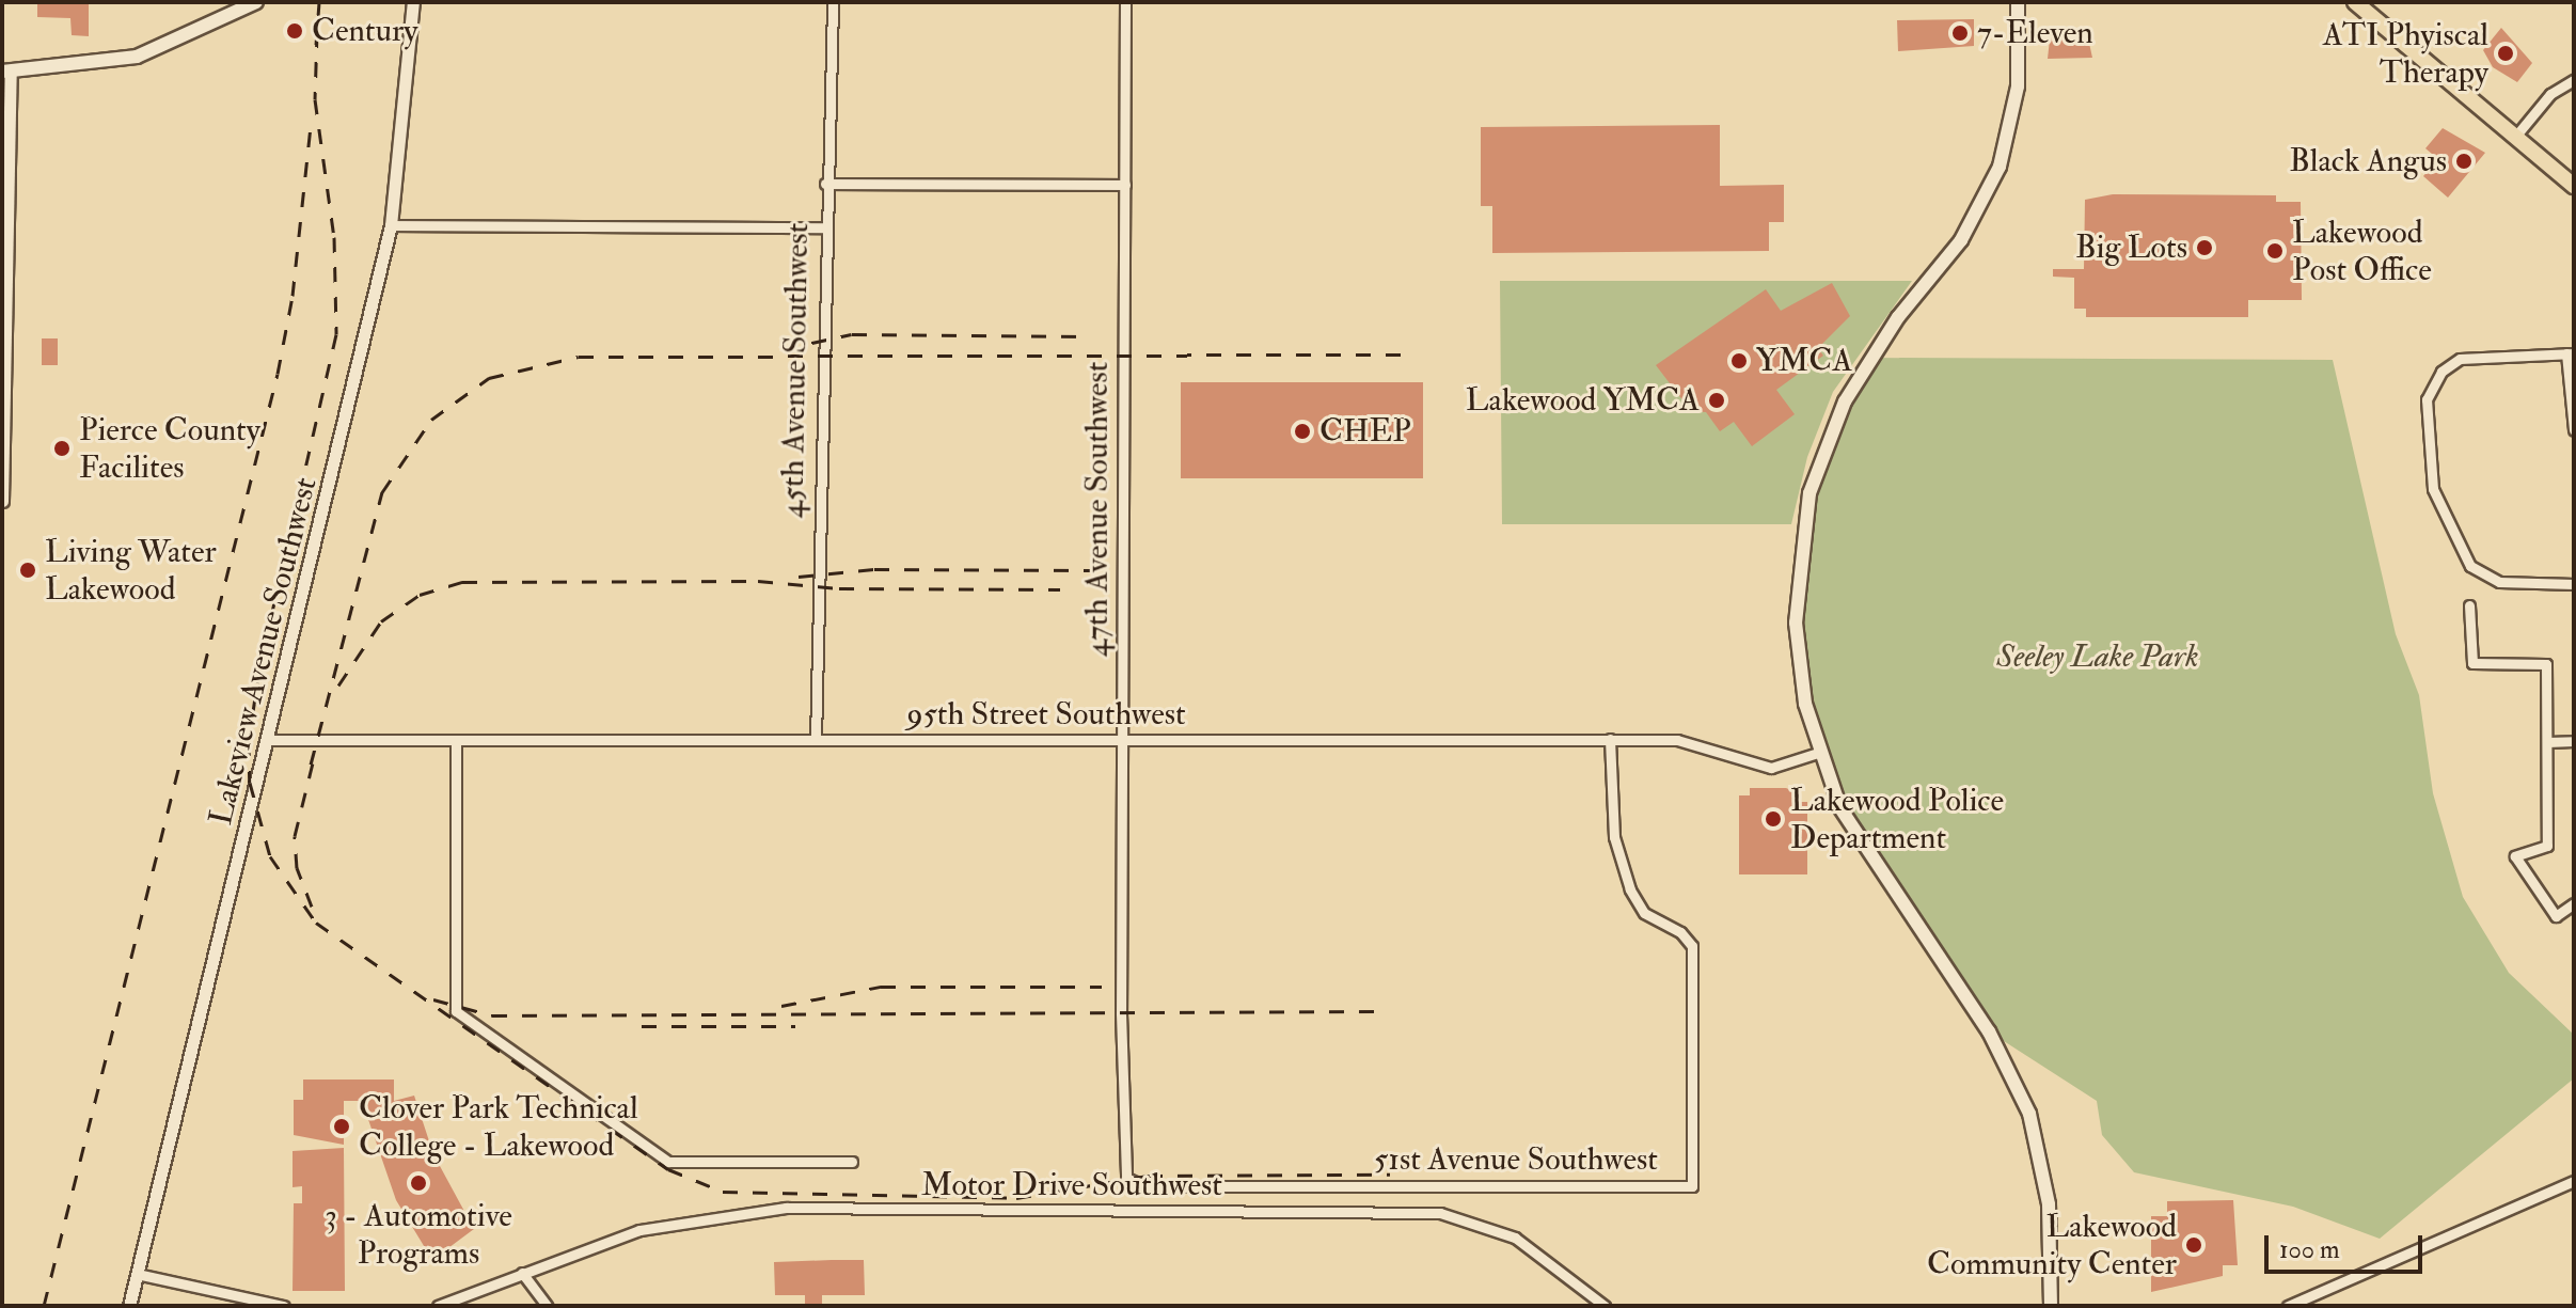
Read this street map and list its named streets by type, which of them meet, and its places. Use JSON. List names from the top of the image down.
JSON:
{
  "streets": {
    "street": [
      "45th Avenue Southwest",
      "47th Avenue Southwest",
      "Lakeview Avenue Southwest",
      "95th Street Southwest",
      "51st Avenue Southwest",
      "Motor Drive Southwest"
    ]
  },
  "crossings": [
    ["45th Avenue Southwest", "95th Street Southwest"],
    ["47th Avenue Southwest", "95th Street Southwest"],
    ["47th Avenue Southwest", "51st Avenue Southwest"],
    ["Lakeview Avenue Southwest", "95th Street Southwest"],
    ["95th Street Southwest", "51st Avenue Southwest"]
  ],
  "parks": ["Seeley Lake Park"],
  "places": [
    "Century",
    "7-Eleven",
    "ATI Phyiscal Therapy",
    "Black Angus",
    "Big Lots",
    "Lakewood Post Office",
    "YMCA",
    "Lakewood YMCA",
    "CHEP",
    "Pierce County Facilites",
    "Living Water Lakewood",
    "Lakewood Police Department",
    "Clover Park Technical College - Lakewood",
    "3 - Automotive Programs",
    "Lakewood Community Center"
  ],
  "scale_bar": "100 m"
}
